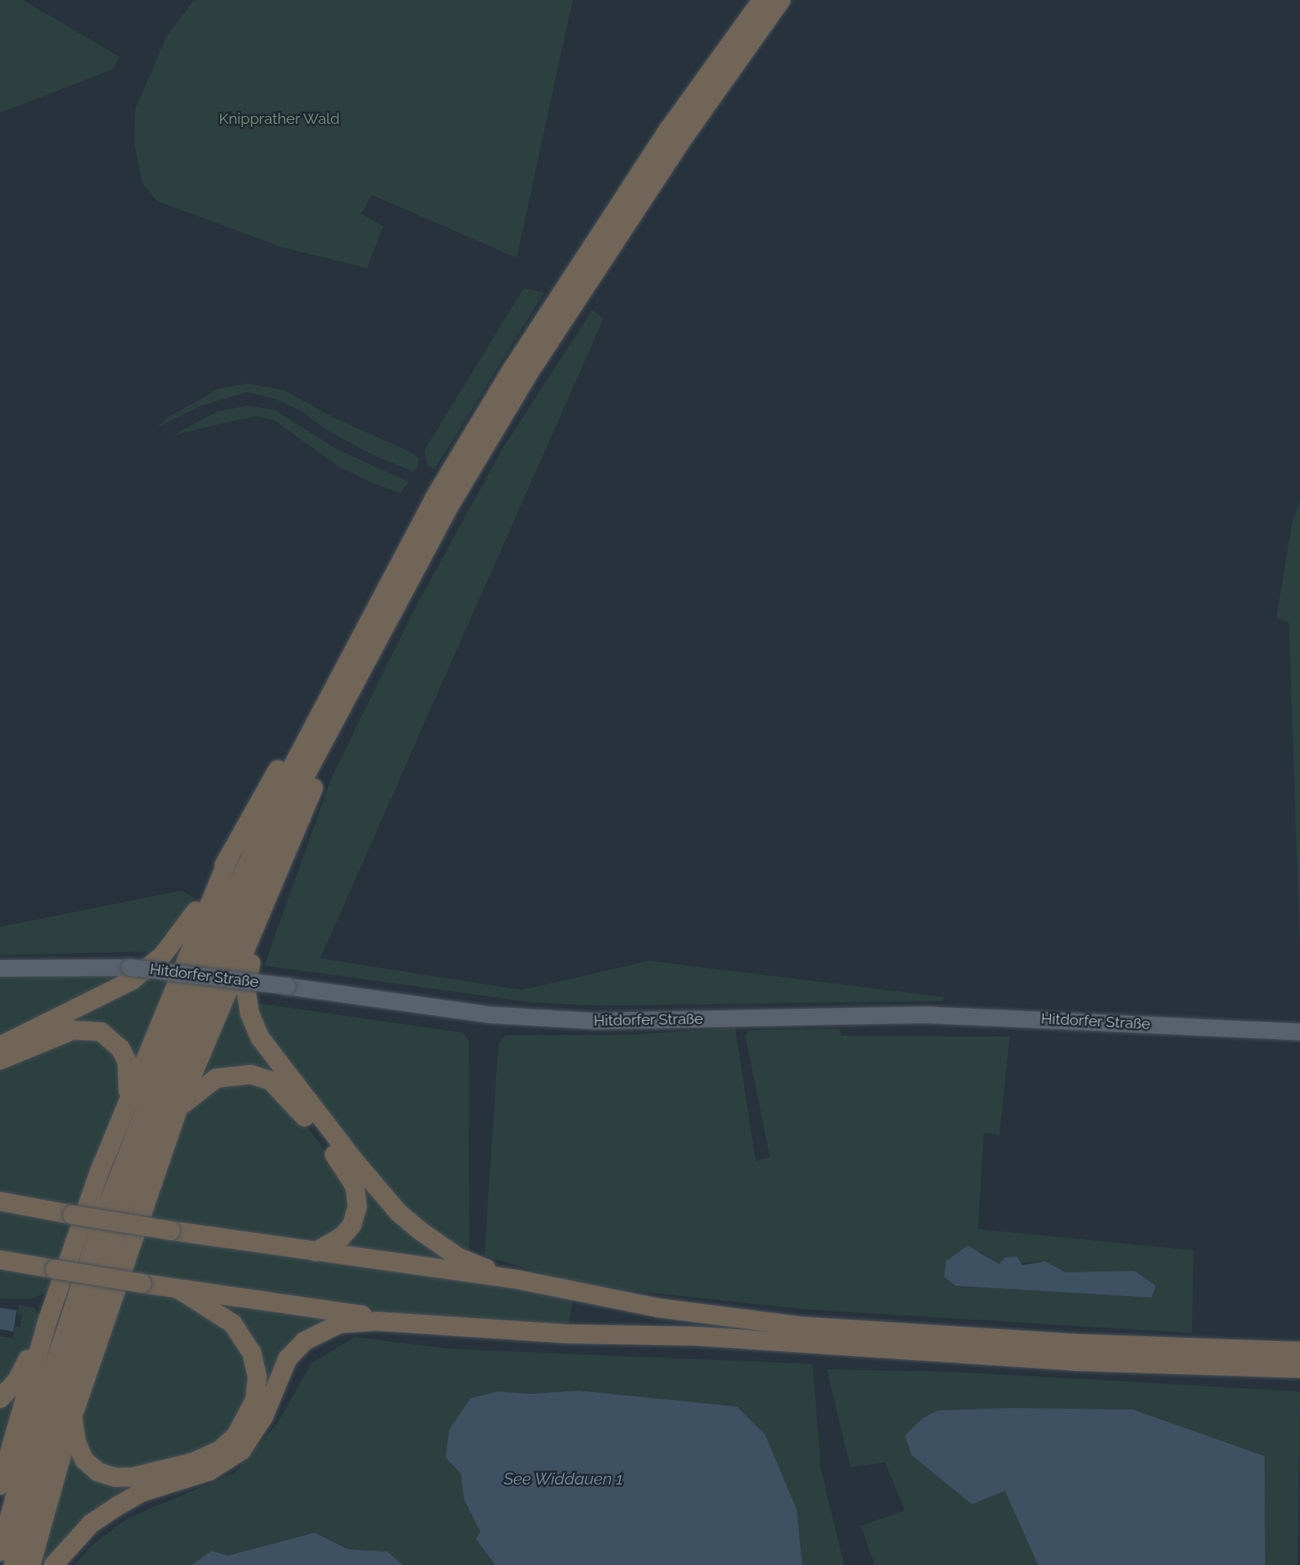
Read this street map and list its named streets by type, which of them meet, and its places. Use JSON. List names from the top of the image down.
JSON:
{
  "streets": {
    "main road": ["Hitdorfer Straße"]
  },
  "water": ["See Widdauen 1"],
  "parks": ["Knipprather Wald"]
}
